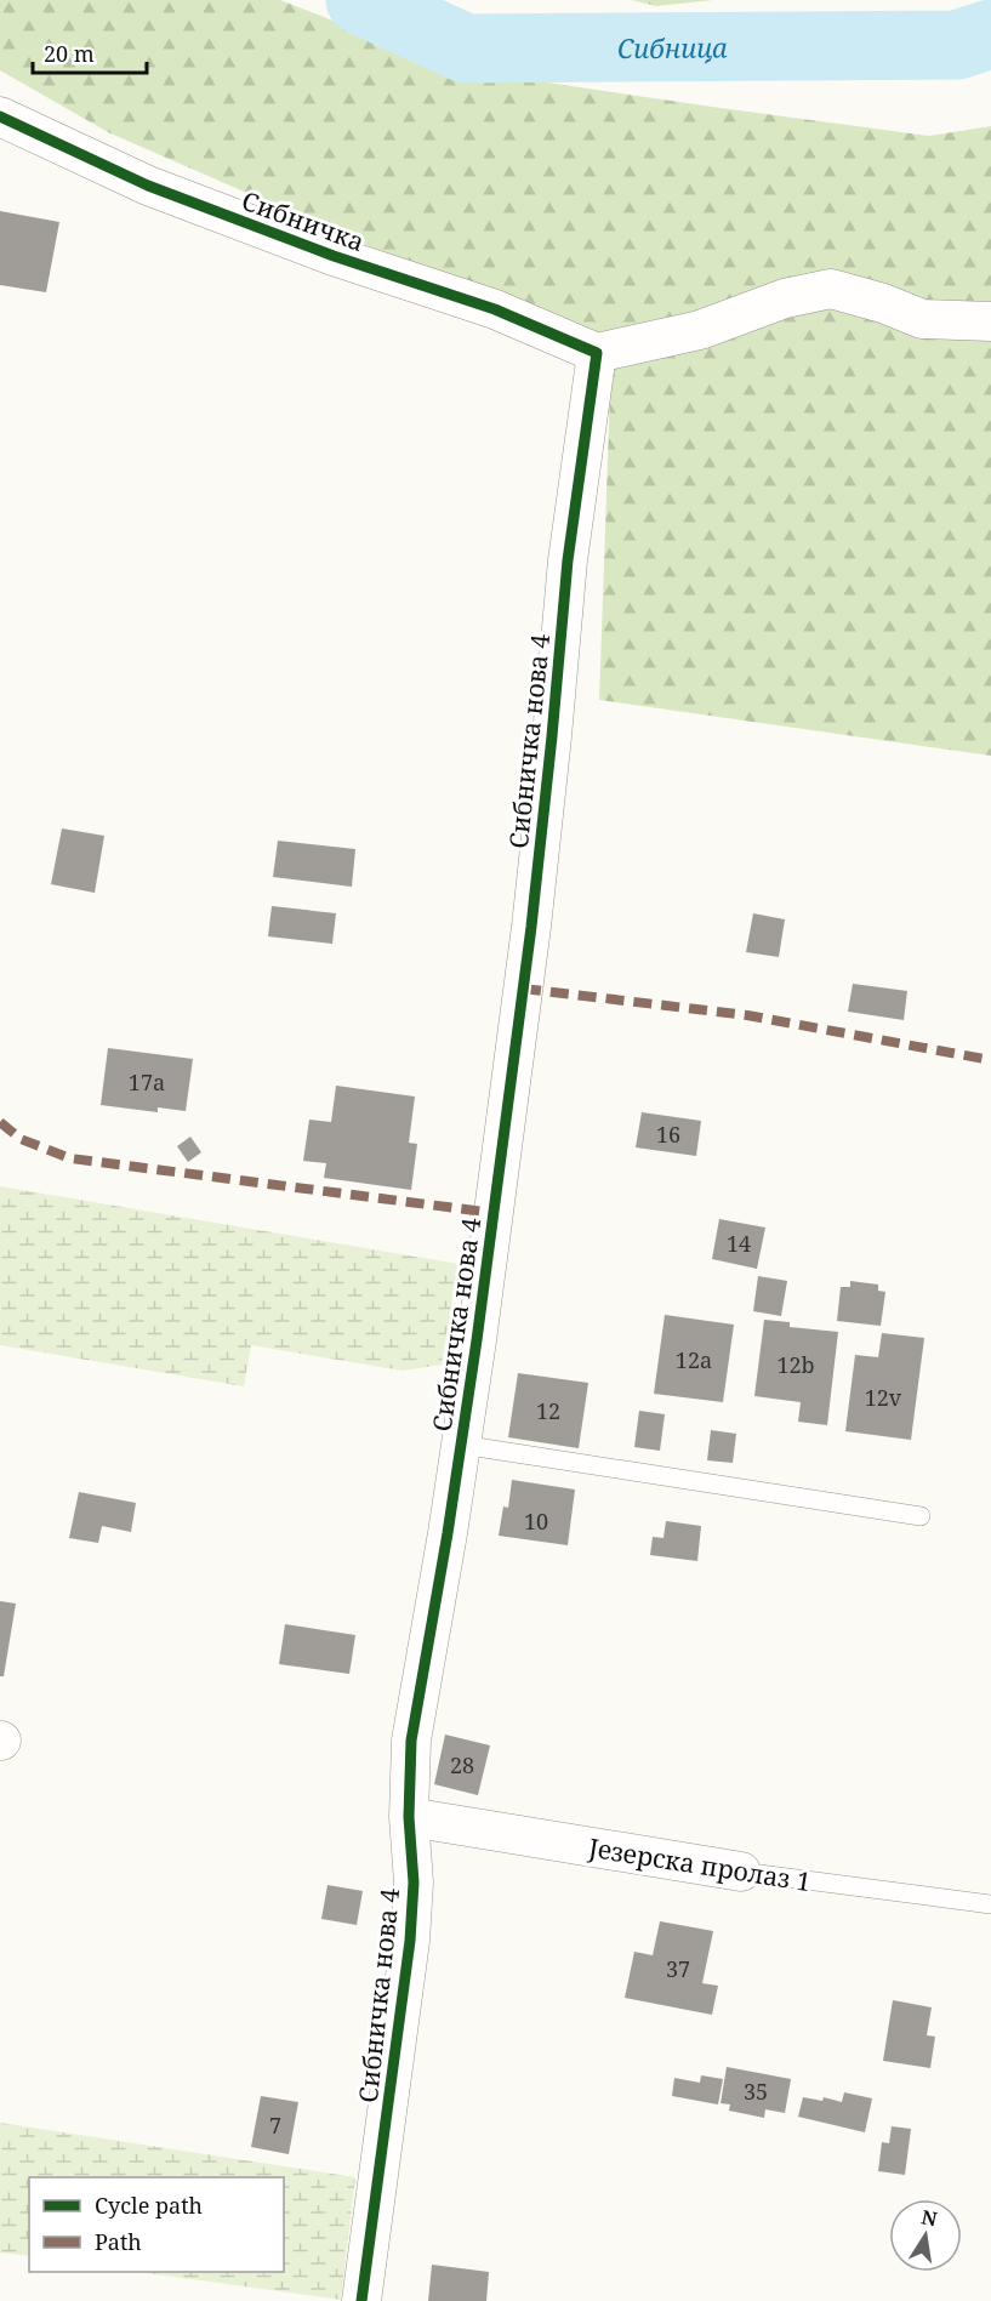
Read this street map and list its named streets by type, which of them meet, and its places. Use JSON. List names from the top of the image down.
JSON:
{
  "streets": {
    "street": ["Сибничка", "Сибничка нова 4", "Језерска пролаз 1"]
  },
  "crossings": [
    ["Сибничка", "Сибничка нова 4"],
    ["Сибничка нова 4", "Језерска пролаз 1"]
  ],
  "water": ["Сибница"],
  "house_numbers": [
    "17a",
    "16",
    "14",
    "12a",
    "12b",
    "12v",
    "12",
    "10",
    "28",
    "37",
    "35",
    "7"
  ],
  "legend": ["Cycle path", "Path"],
  "scale_bar": "20 m",
  "north": "top"
}
